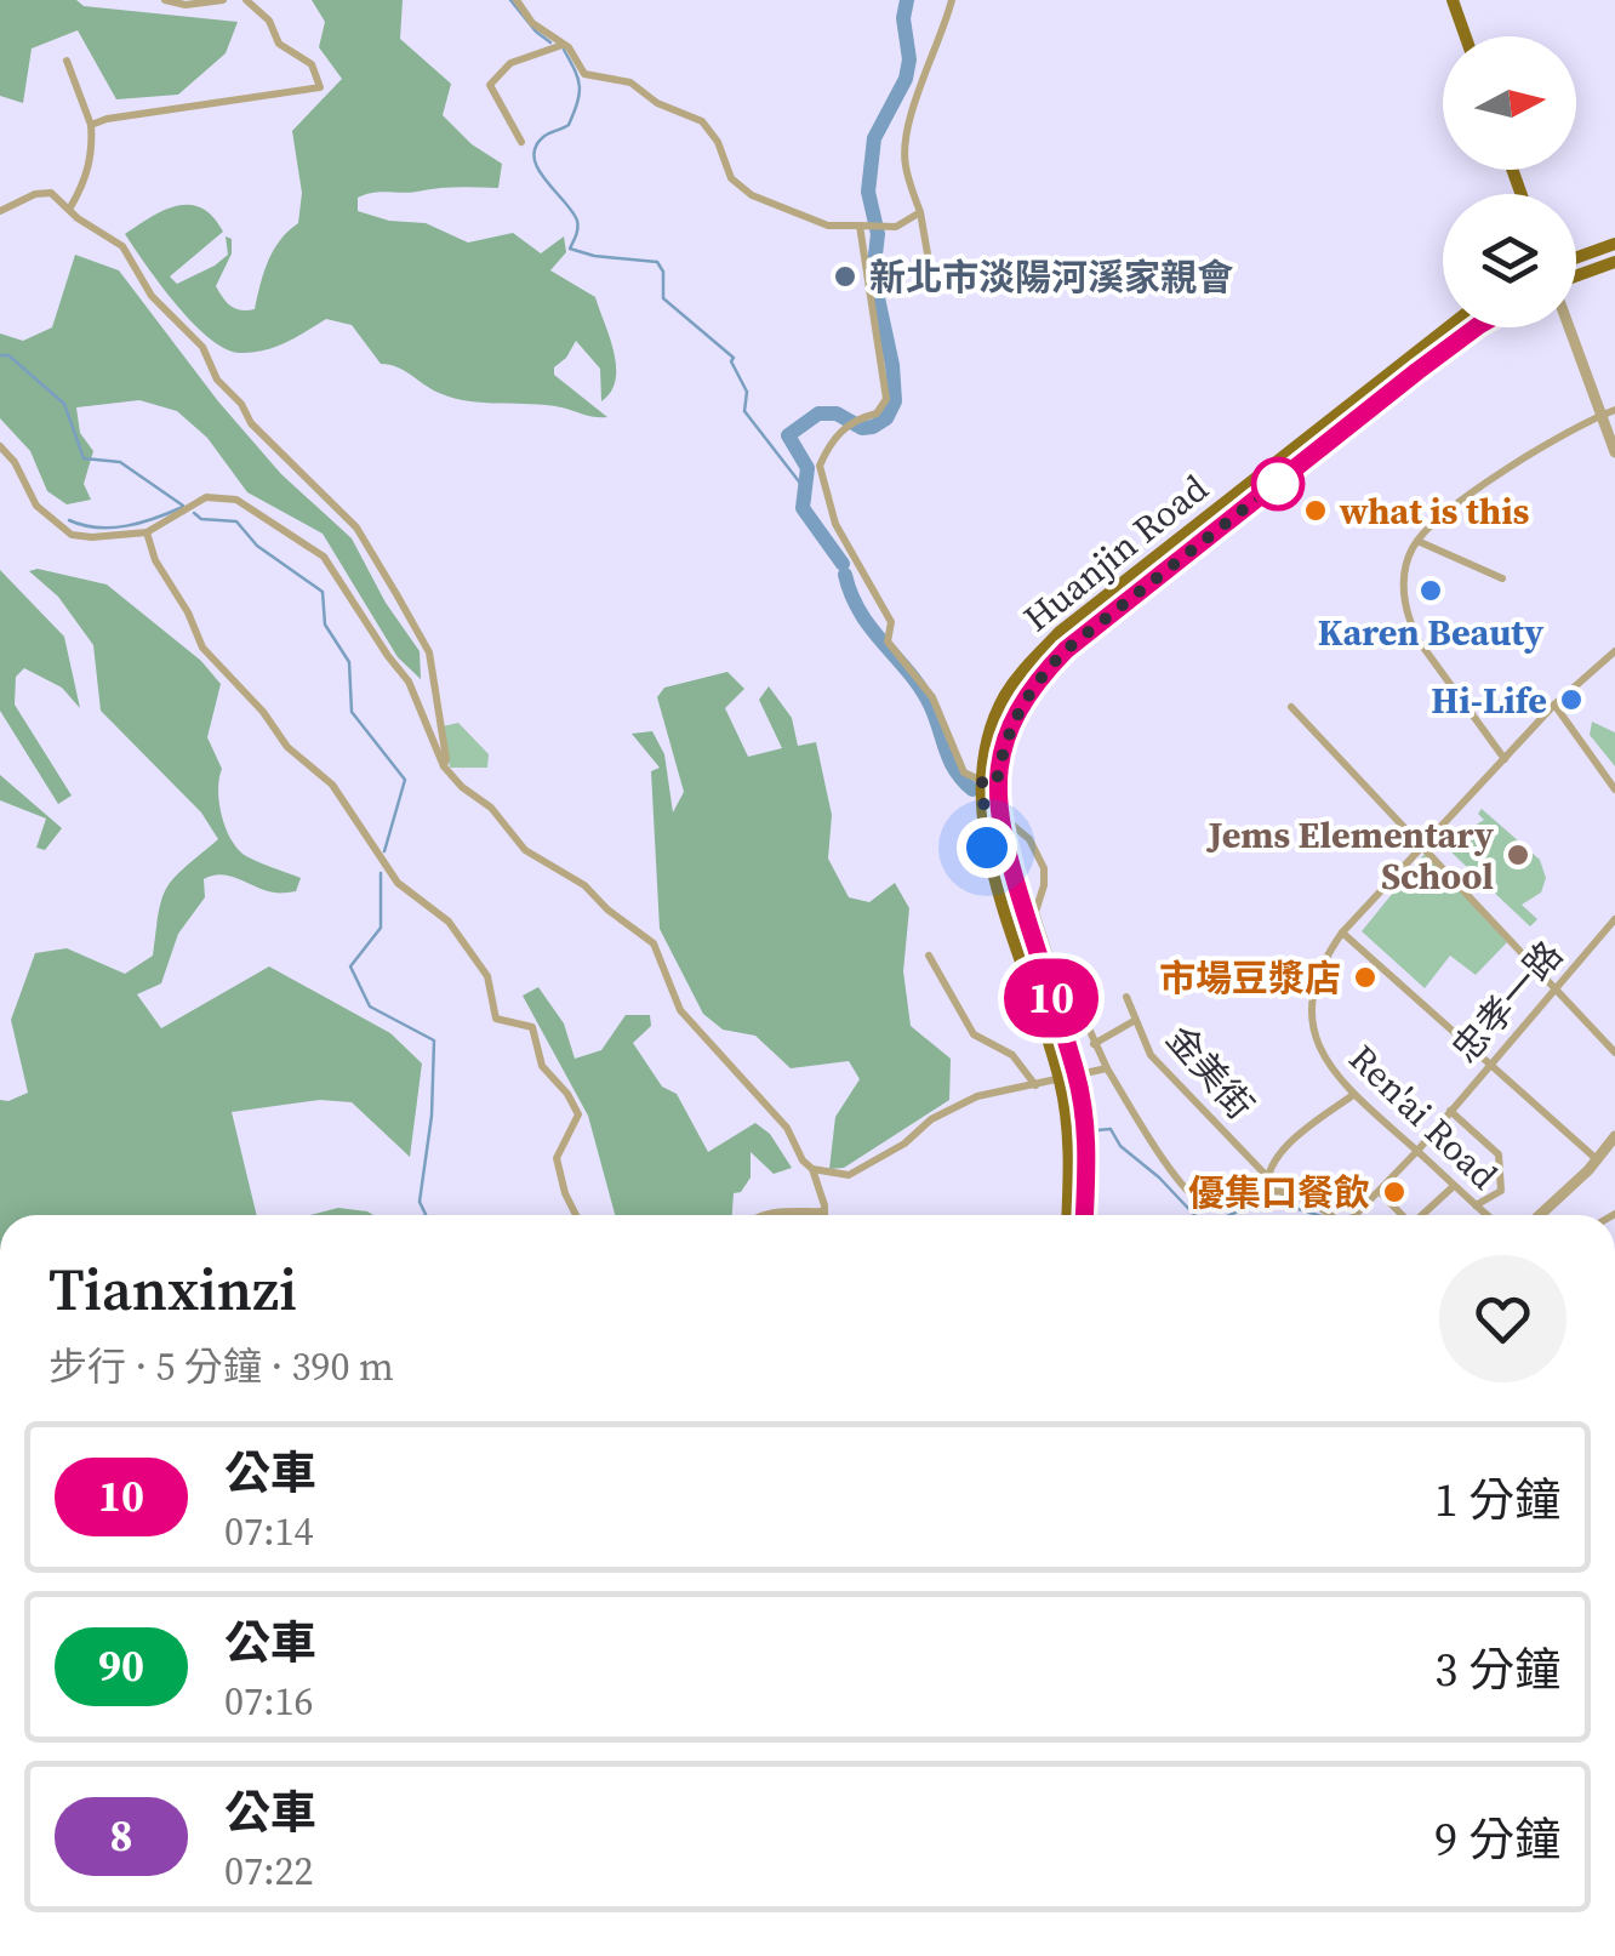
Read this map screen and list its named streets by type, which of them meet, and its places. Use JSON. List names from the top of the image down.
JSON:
{
  "streets": {
    "main road": ["Huanjin Road"],
    "street": ["忠孝一路", "金美街", "Ren'ai Road"]
  },
  "crossings": [
    ["忠孝一路", "Ren'ai Road"]
  ],
  "places": [
    "新北市淡陽河溪家親會",
    "what is this",
    "Karen Beauty",
    "Hi-Life",
    "Jems Elementary School",
    "市場豆漿店",
    "優集口餐飲"
  ],
  "lines": ["bus line 10"],
  "north": "right",
  "page": {
    "on_map": "10",
    "heading": ["Tianxinzi", "步行 · 5 分鐘 · 390 m"],
    "list": [
      {
        "mark": "10",
        "name": "公車",
        "note": "07:14",
        "value": "1 分鐘"
      },
      {
        "mark": "90",
        "name": "公車",
        "note": "07:16",
        "value": "3 分鐘"
      },
      {
        "mark": "8",
        "name": "公車",
        "note": "07:22",
        "value": "9 分鐘"
      }
    ]
  }
}
